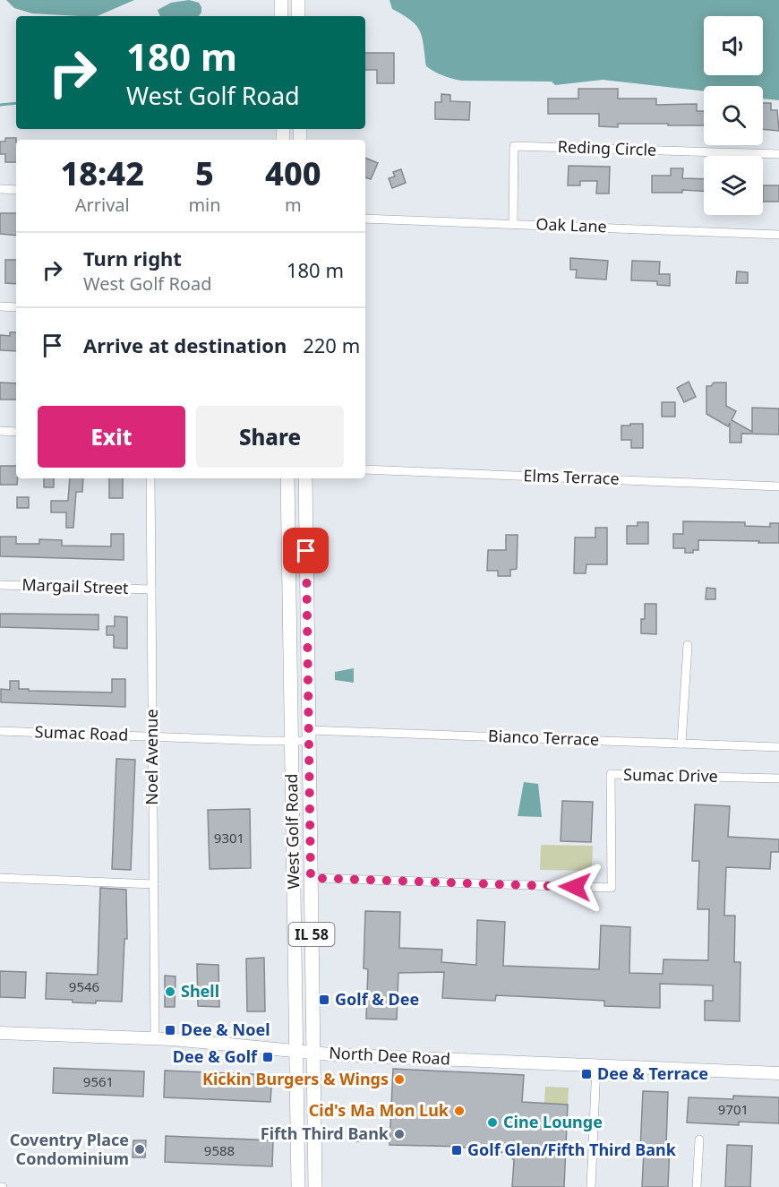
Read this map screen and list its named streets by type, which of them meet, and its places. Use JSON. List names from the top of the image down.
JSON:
{
  "streets": {
    "main road": ["West Golf Road", "IL 58"],
    "street": [
      "Reding Circle",
      "Oak Lane",
      "Elms Terrace",
      "Margail Street",
      "Sumac Road",
      "Bianco Terrace",
      "Noel Avenue",
      "Sumac Drive",
      "North Dee Road"
    ]
  },
  "crossings": [
    ["Reding Circle", "Oak Lane"],
    ["Margail Street", "Noel Avenue"],
    ["Sumac Road", "Bianco Terrace"],
    ["Sumac Road", "Noel Avenue"],
    ["Sumac Road", "West Golf Road"],
    ["Bianco Terrace", "West Golf Road"],
    ["Noel Avenue", "North Dee Road"],
    ["Sumac Drive", "West Golf Road"],
    ["West Golf Road", "North Dee Road"]
  ],
  "places": {
    "other": [
      "Shell",
      "Kickin Burgers & Wings",
      "Cid's Ma Mon Luk",
      "Cine Lounge",
      "Fifth Third Bank",
      "Coventry Place Condominium"
    ],
    "transit": [
      "Golf & Dee",
      "Dee & Noel",
      "Dee & Golf",
      "Dee & Terrace",
      "Golf Glen/Fifth Third Bank"
    ]
  },
  "house_numbers": [
    "9301",
    "9546",
    "9561",
    "9701",
    "9588"
  ],
  "page": {
    "turn": ["180 m", "West Golf Road"],
    "eta": [
      "18:42",
      "Arrival",
      "5",
      "min",
      "400",
      "m"
    ],
    "list": [
      {
        "name": "Turn right",
        "note": "West Golf Road",
        "value": "180 m"
      },
      {
        "name": "Arrive at destination",
        "value": "220 m"
      }
    ],
    "buttons": ["Exit", "Share"]
  }
}
